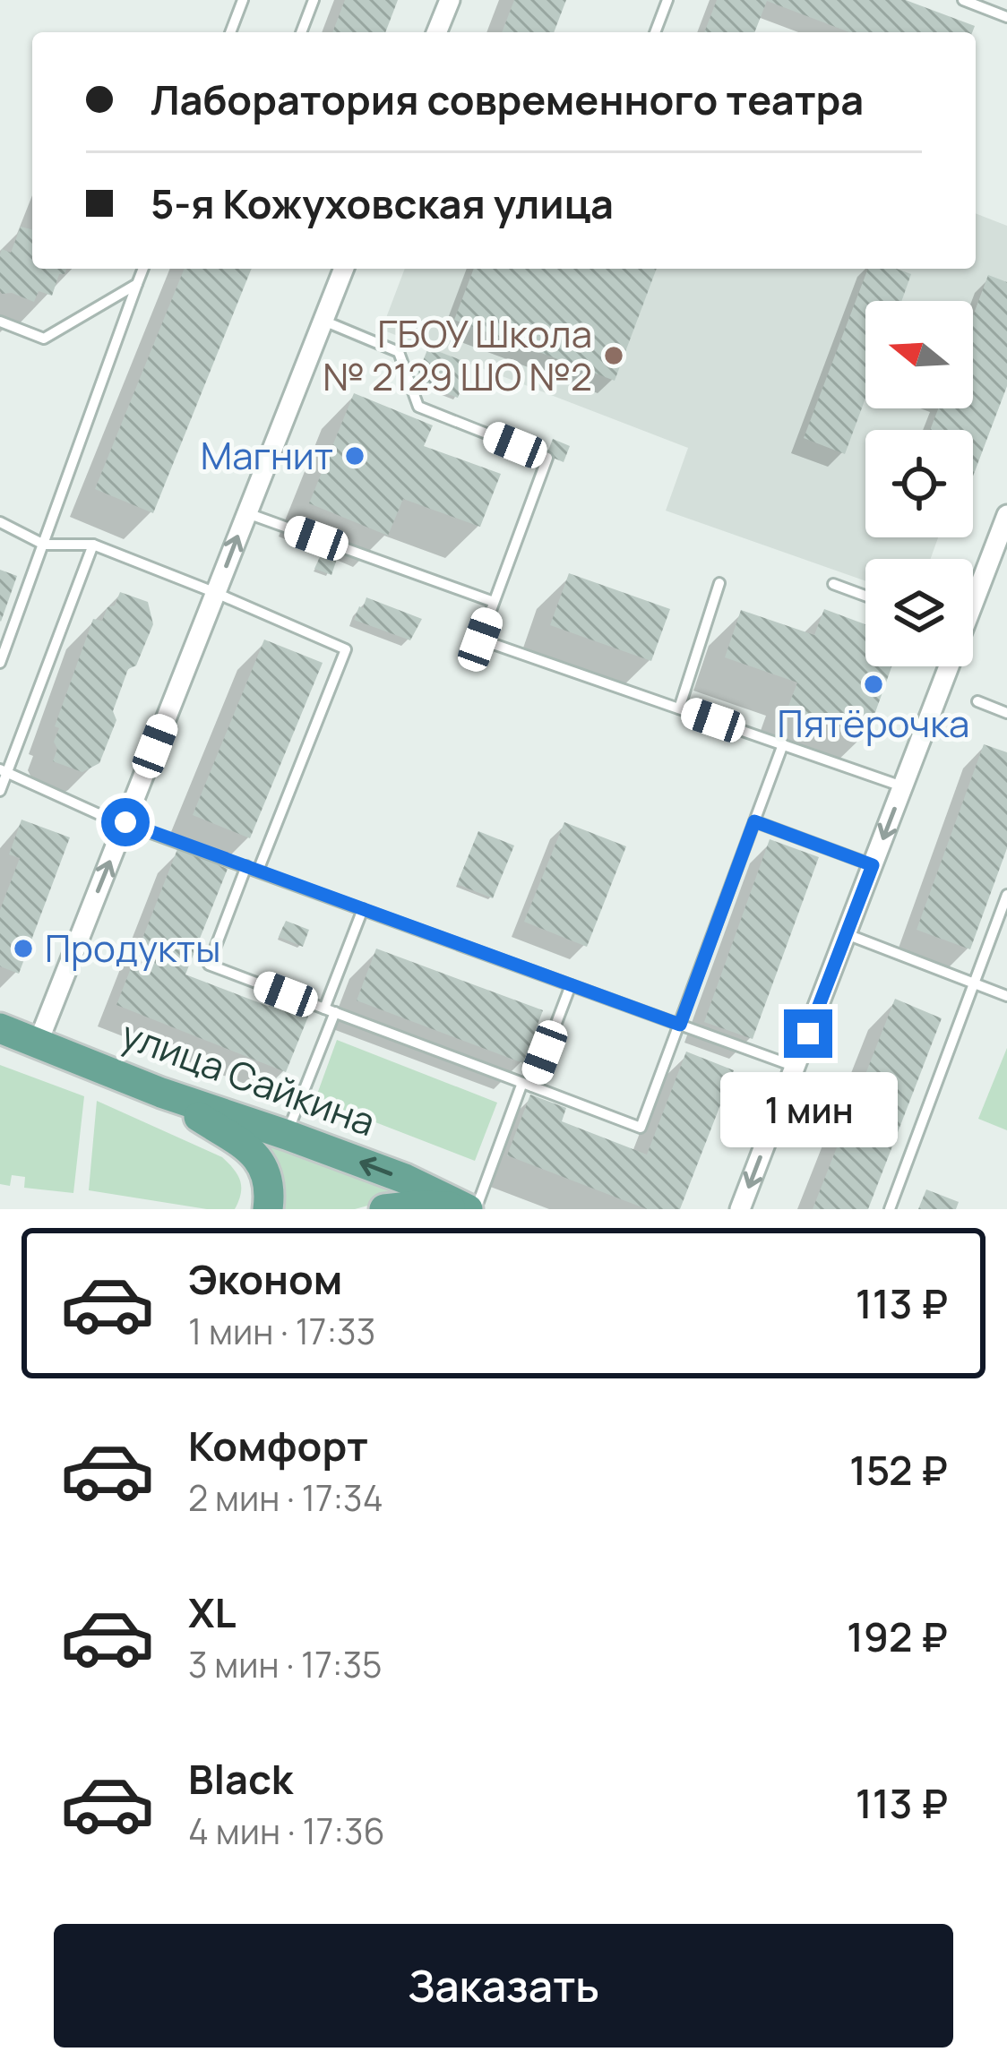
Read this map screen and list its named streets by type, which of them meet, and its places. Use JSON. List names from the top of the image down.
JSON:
{
  "streets": {
    "main road": ["улица Сайкина"]
  },
  "places": [
    "ГБОУ Школа № 2129 ШО №2",
    "Магнит",
    "Пятёрочка",
    "Продукты"
  ],
  "north": "left",
  "page": {
    "banner": ["Лаборатория современного театра", "5-я Кожуховская улица"],
    "bubble": "1 мин",
    "list": [
      {
        "name": "Эконом",
        "note": "1 мин · 17:33",
        "value": "113 ₽"
      },
      {
        "name": "Комфорт",
        "note": "2 мин · 17:34",
        "value": "152 ₽"
      },
      {
        "name": "XL",
        "note": "3 мин · 17:35",
        "value": "192 ₽"
      },
      {
        "name": "Black",
        "note": "4 мин · 17:36",
        "value": "113 ₽"
      }
    ],
    "buttons": "Заказать"
  }
}
